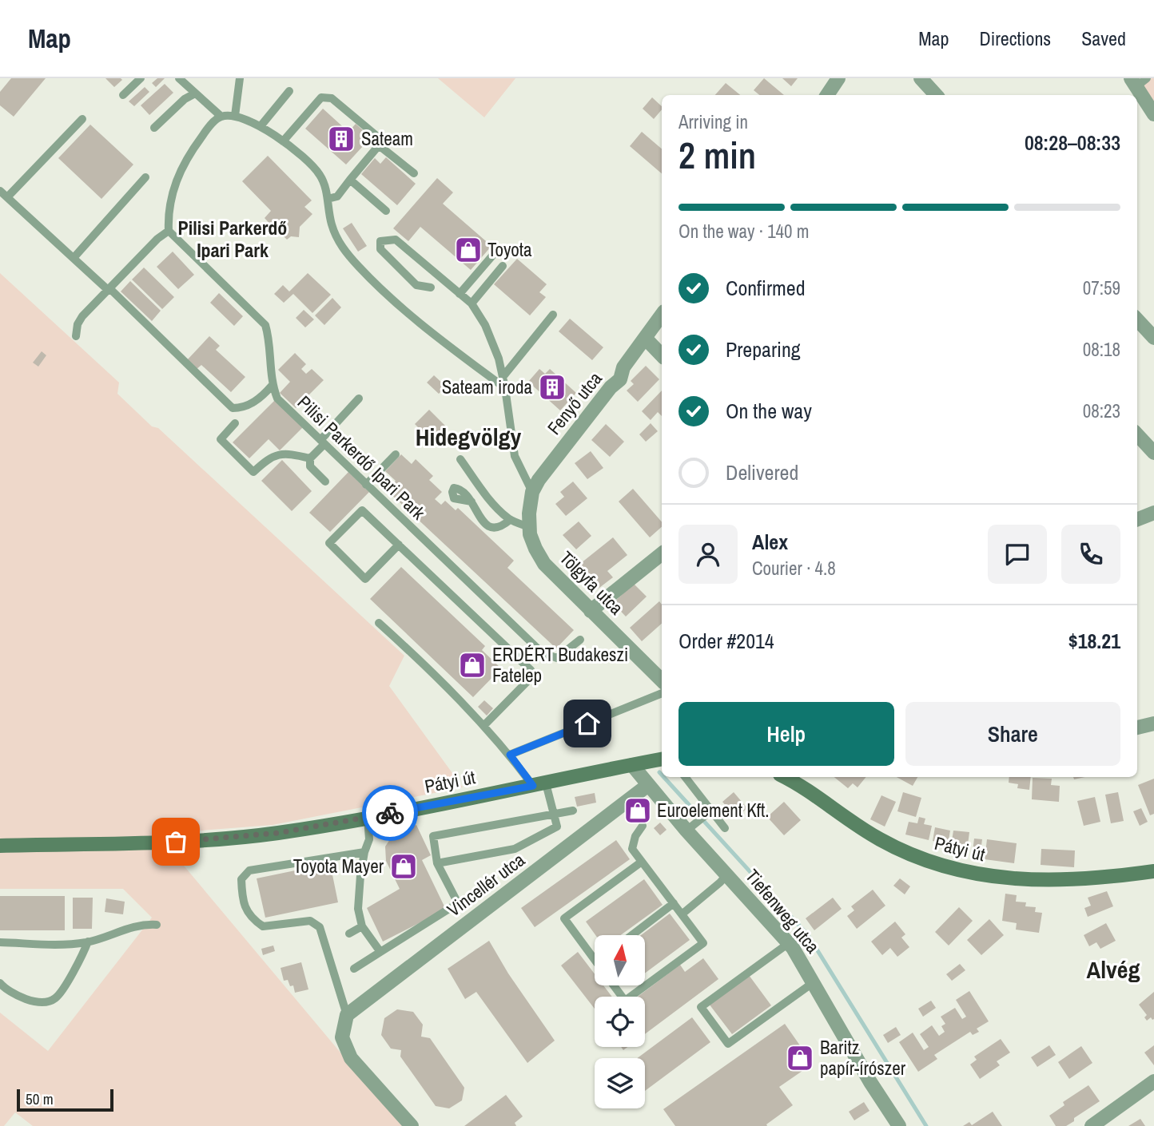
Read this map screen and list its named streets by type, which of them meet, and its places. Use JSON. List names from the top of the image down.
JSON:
{
  "streets": {
    "main road": ["Pátyi út"],
    "street": [
      "Fenyő utca",
      "Tölgyfa utca",
      "Vincellér utca",
      "Tiefenweg utca"
    ],
    "lane": ["Pilisi Parkerdő Ipari Park"]
  },
  "crossings": [
    ["Fenyő utca", "Tölgyfa utca"],
    ["Pátyi út", "Tiefenweg utca"],
    ["Vincellér utca", "Tiefenweg utca"]
  ],
  "districts": ["Pilisi Parkerdő Ipari Park", "Hidegvölgy", "Alvég"],
  "places": {
    "building": ["Sateam", "Sateam iroda"],
    "shop": [
      "Toyota",
      "ERDÉRT Budakeszi Fatelep",
      "Euroelement Kft.",
      "Toyota Mayer",
      "Baritz papír-írószer"
    ]
  },
  "scale_bar": "50 m",
  "north": "top",
  "page": {
    "header": "Map",
    "nav": ["Map", "Directions", "Saved"],
    "heading": ["2 min", "Arriving in", "08:28–08:33"],
    "panel": [
      "Alex",
      "Courier · 4.8",
      "Order #2014",
      "$18.21"
    ],
    "bar": "On the way · 140 m",
    "list": [
      ["Confirmed", "07:59"],
      ["Preparing", "08:18"],
      ["On the way", "08:23"],
      "Delivered"
    ],
    "buttons": ["Help", "Share"],
    "scale": "50 m"
  }
}
